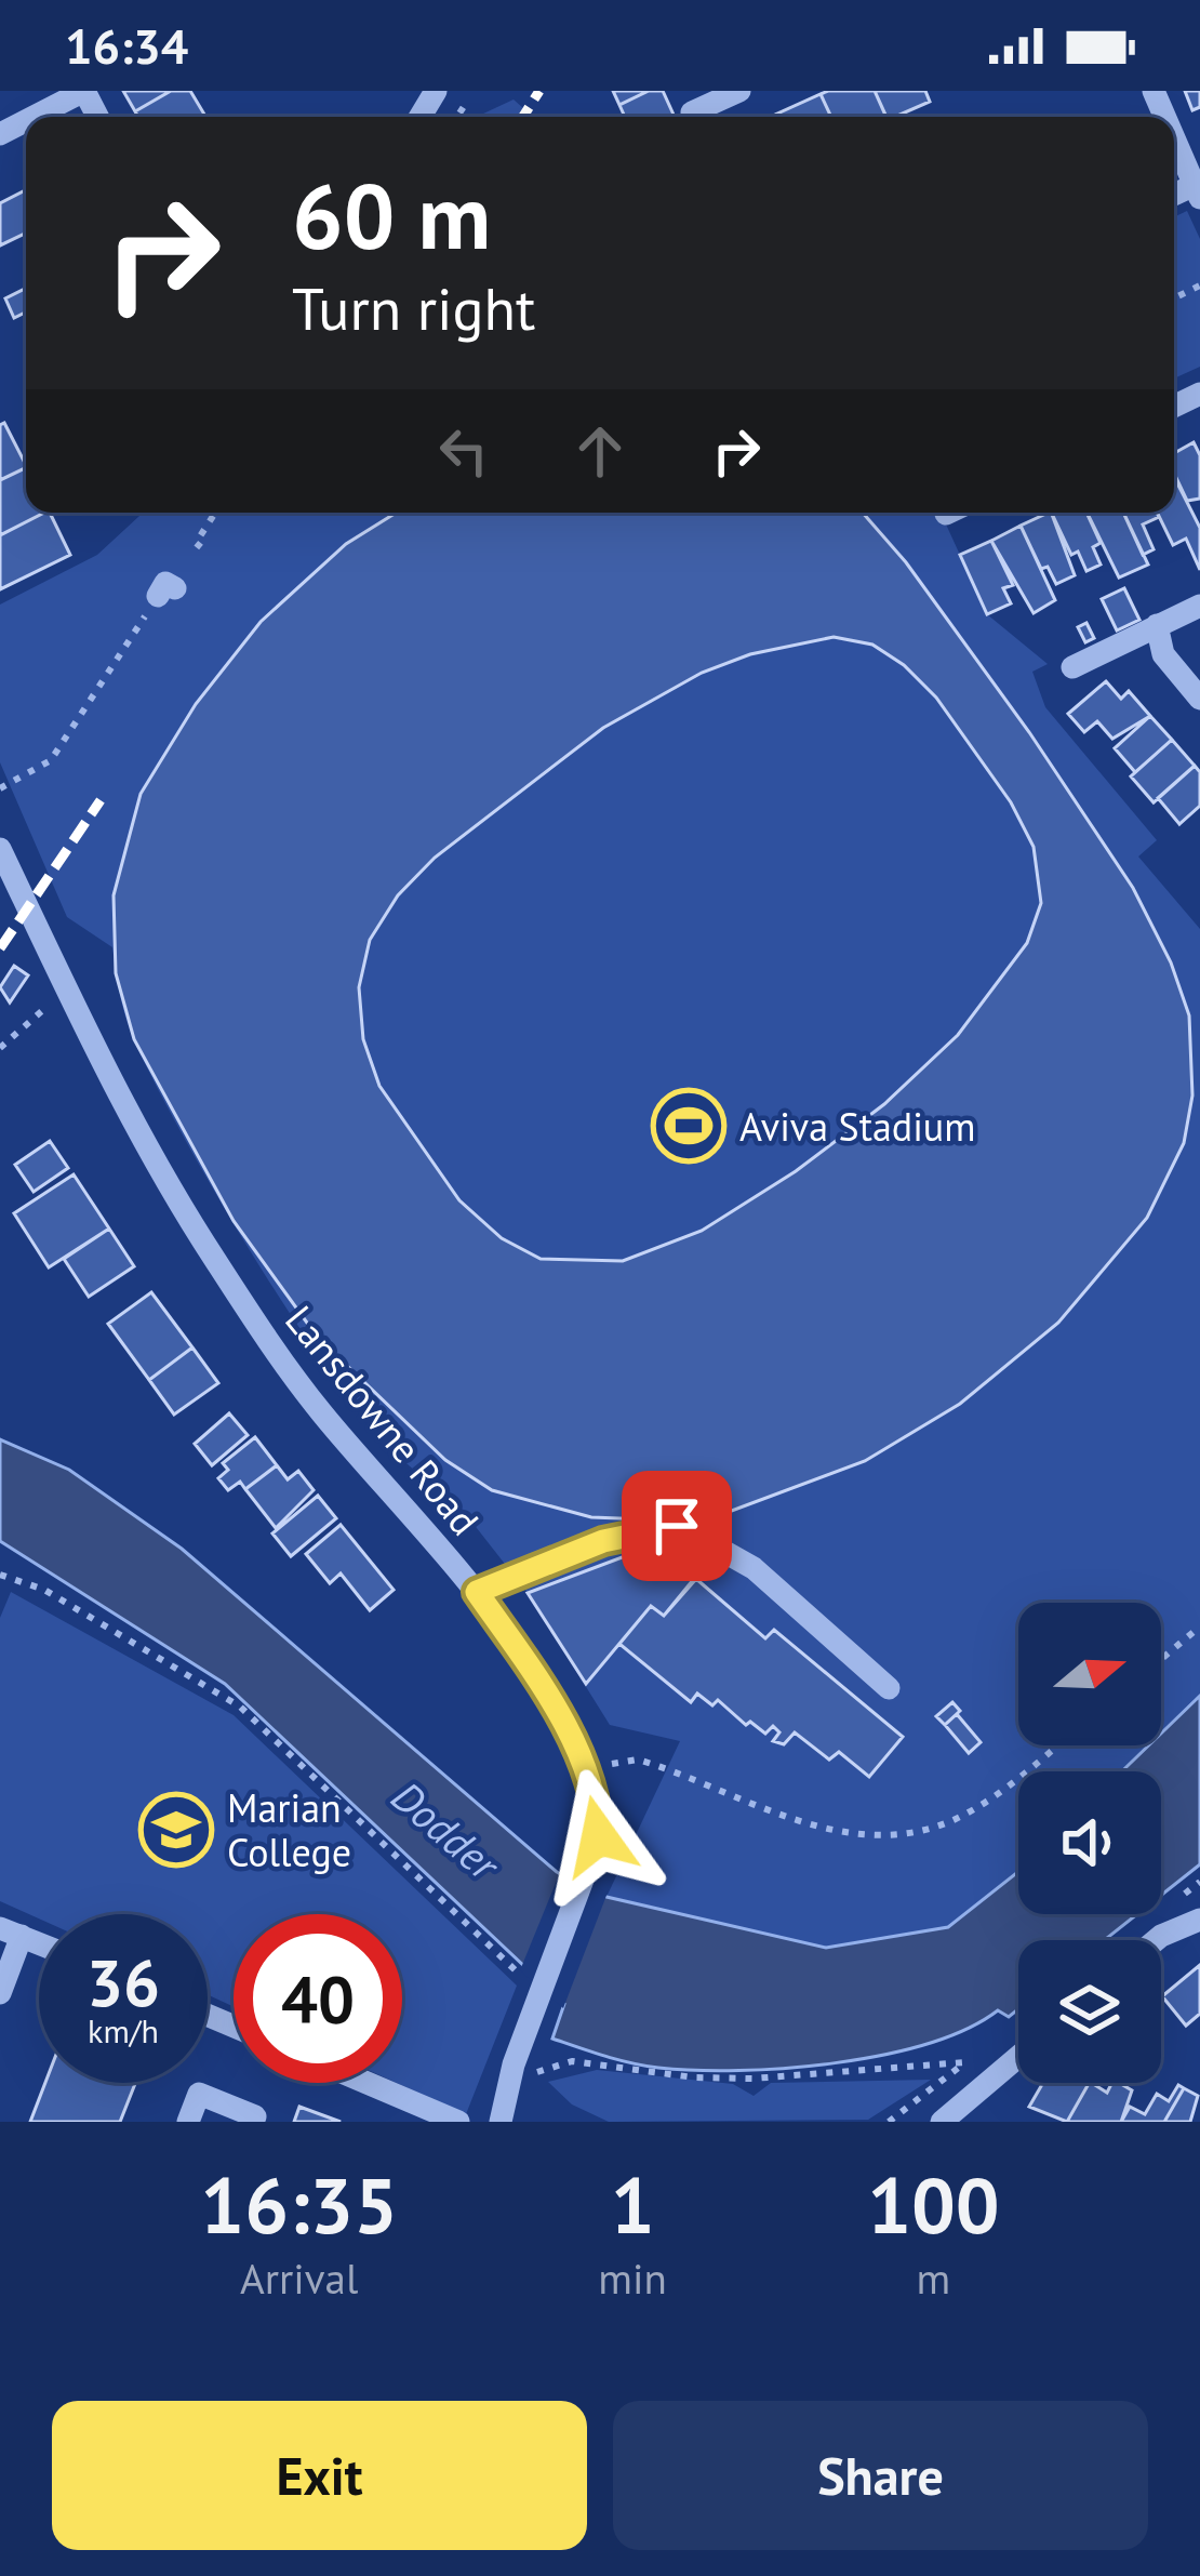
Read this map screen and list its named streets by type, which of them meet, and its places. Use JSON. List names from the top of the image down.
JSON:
{
  "streets": {
    "street": ["Lansdowne Road"]
  },
  "water": ["Dodder"],
  "places": {
    "sports": ["Aviva Stadium"],
    "school or university": ["Marian College"]
  },
  "north": "right",
  "page": {
    "status": "16:34",
    "turn": ["60 m", "Turn right"],
    "speed": "36 km/h",
    "limit": "40",
    "eta": [
      "16:35",
      "Arrival",
      "1",
      "min",
      "100",
      "m"
    ],
    "buttons": ["Exit", "Share"]
  }
}
